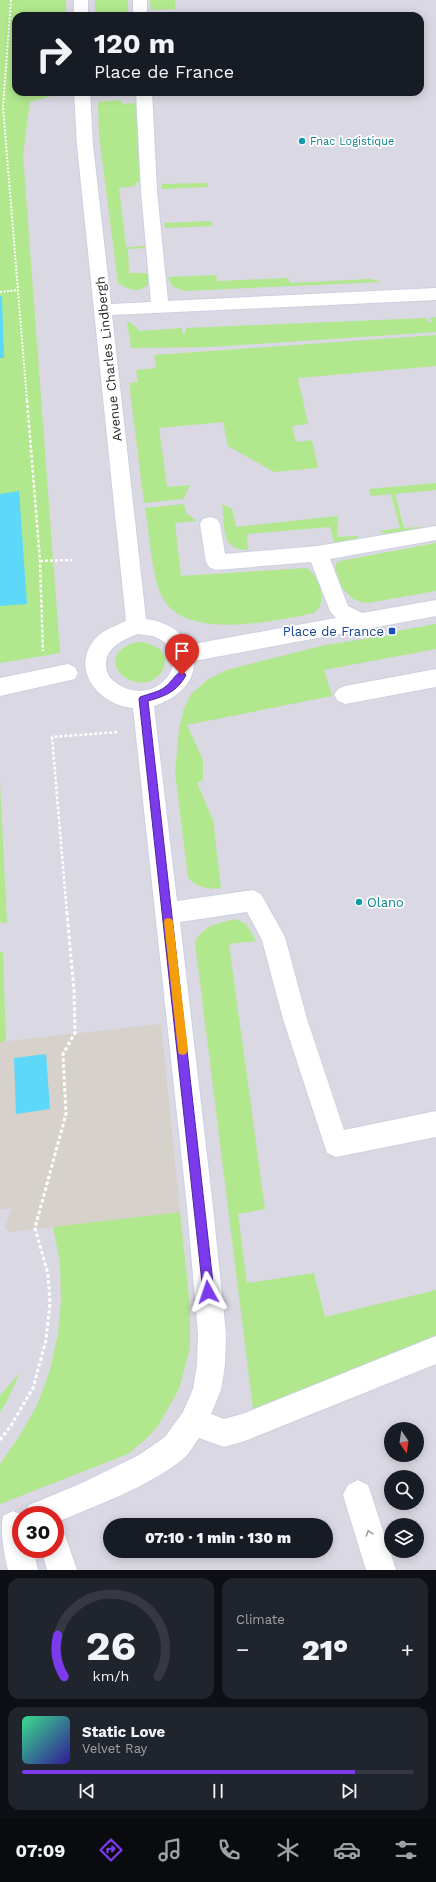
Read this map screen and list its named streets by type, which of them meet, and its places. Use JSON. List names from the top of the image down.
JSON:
{
  "streets": {
    "street": ["Avenue Charles Lindbergh"]
  },
  "places": {
    "other": ["Fnac Logistique", "Olano"],
    "transit": ["Place de France"]
  },
  "north": "bottom",
  "page": {
    "turn": ["120 m", "Place de France"],
    "limit": "30",
    "trip": "07:10 · 1 min · 130 m",
    "tile": "Climate",
    "heat": ["−", "21°", "+"],
    "song": ["Static Love", "Velvet Ray"],
    "tabs": "07:09",
    "gauge": ["26", "km/h"]
  }
}
